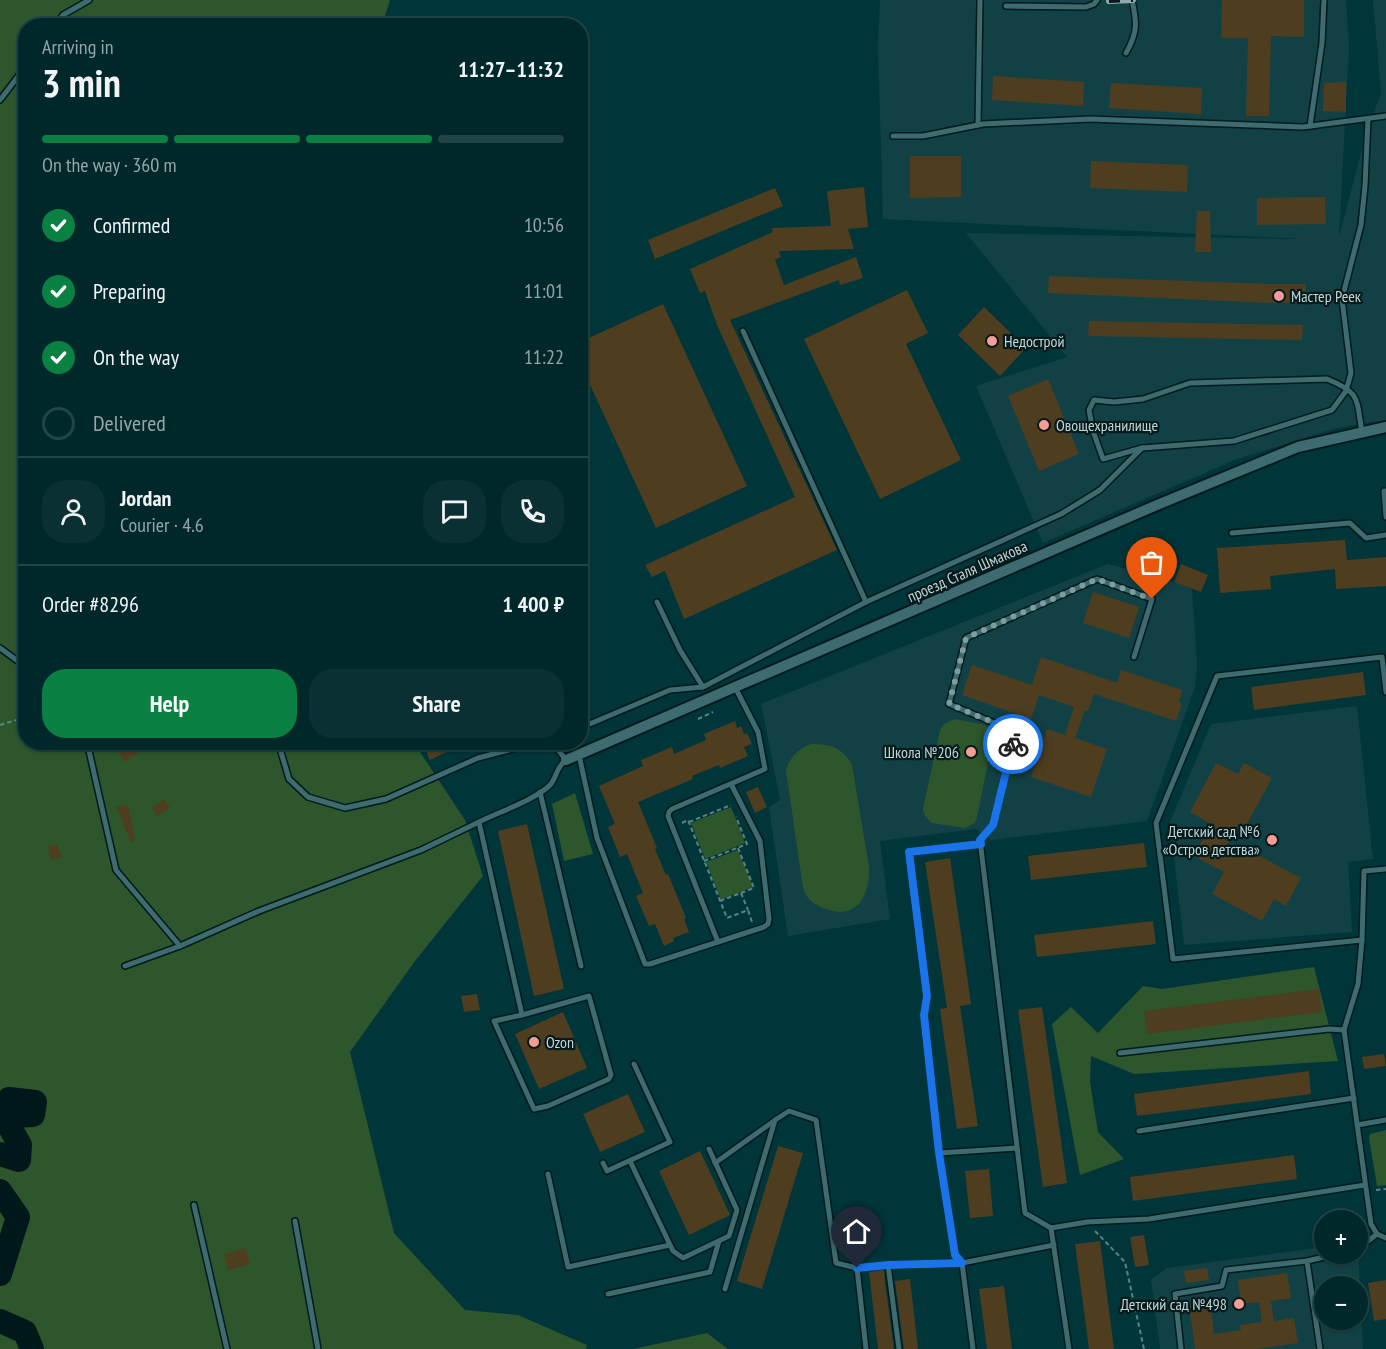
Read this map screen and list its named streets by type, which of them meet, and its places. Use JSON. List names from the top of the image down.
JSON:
{
  "streets": {
    "street": ["проезд Сталя Шмакова"]
  },
  "places": [
    "Мастер Реек",
    "Недострой",
    "Овощехранилище",
    "Школа №206",
    "Детский сад №6 «Остров детства»",
    "Ozon",
    "Детский сад №498"
  ],
  "page": {
    "heading": ["3 min", "Arriving in", "11:27–11:32"],
    "panel": [
      "Jordan",
      "Courier · 4.6",
      "Order #8296",
      "1 400 ₽"
    ],
    "bar": "On the way · 360 m",
    "list": [
      ["Confirmed", "10:56"],
      ["Preparing", "11:01"],
      ["On the way", "11:22"],
      "Delivered"
    ],
    "buttons": ["Help", "Share"],
    "map_buttons": ["+", "−"]
  }
}
